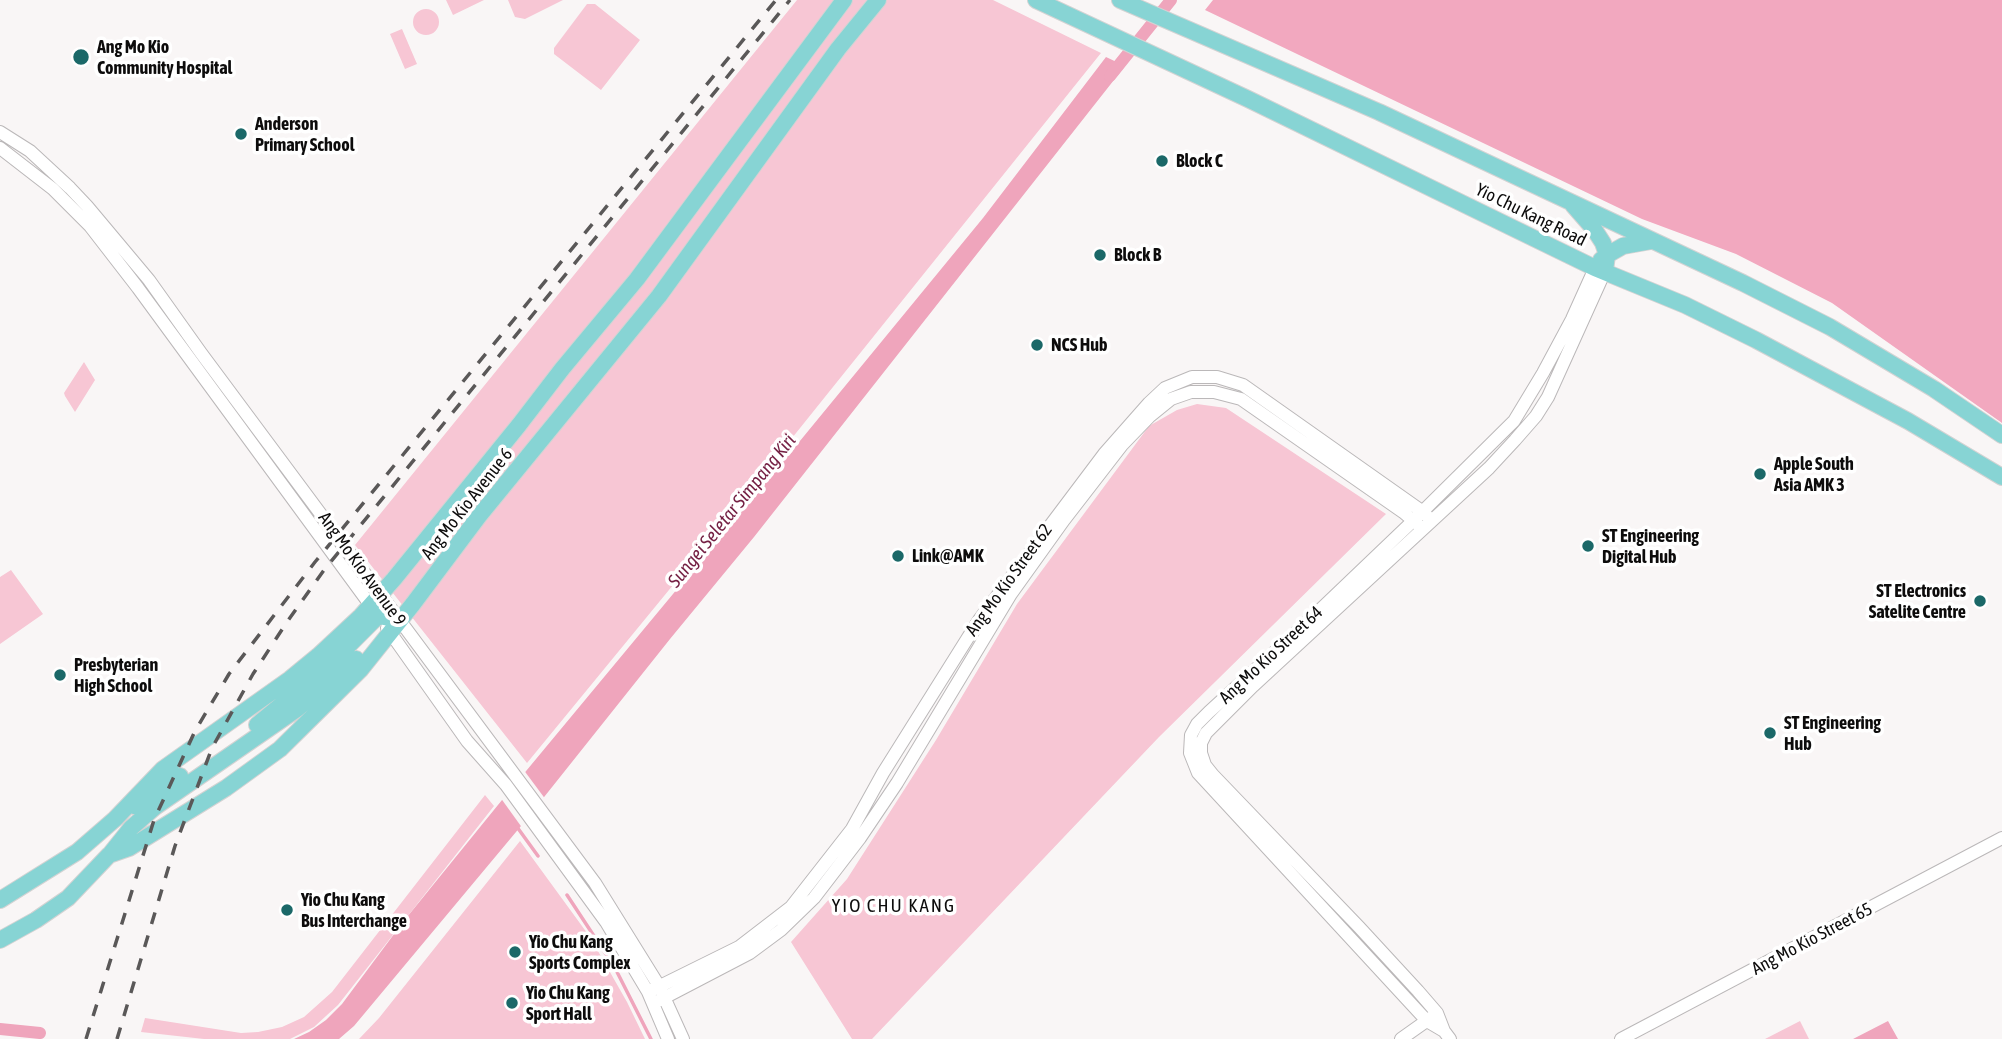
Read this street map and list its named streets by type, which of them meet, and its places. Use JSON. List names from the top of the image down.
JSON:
{
  "streets": {
    "main road": ["Yio Chu Kang Road", "Ang Mo Kio Avenue 6"],
    "street": [
      "Ang Mo Kio Avenue 9",
      "Ang Mo Kio Street 62",
      "Ang Mo Kio Street 64",
      "Ang Mo Kio Street 65"
    ]
  },
  "crossings": [
    ["Yio Chu Kang Road", "Ang Mo Kio Street 64"],
    ["Ang Mo Kio Avenue 6", "Ang Mo Kio Avenue 9"],
    ["Ang Mo Kio Avenue 9", "Ang Mo Kio Street 62"],
    ["Ang Mo Kio Street 62", "Ang Mo Kio Street 64"]
  ],
  "districts": ["YIO CHU KANG"],
  "water": ["Sungei Seletar Simpang Kiri"],
  "places": [
    "Ang Mo Kio Community Hospital",
    "Anderson Primary School",
    "Block C",
    "Block B",
    "NCS Hub",
    "Apple South Asia AMK 3",
    "ST Engineering Digital Hub",
    "Link@AMK",
    "ST Electronics Satelite Centre",
    "Presbyterian High School",
    "ST Engineering Hub",
    "Yio Chu Kang Bus Interchange",
    "Yio Chu Kang Sports Complex",
    "Yio Chu Kang Sport Hall"
  ]
}
